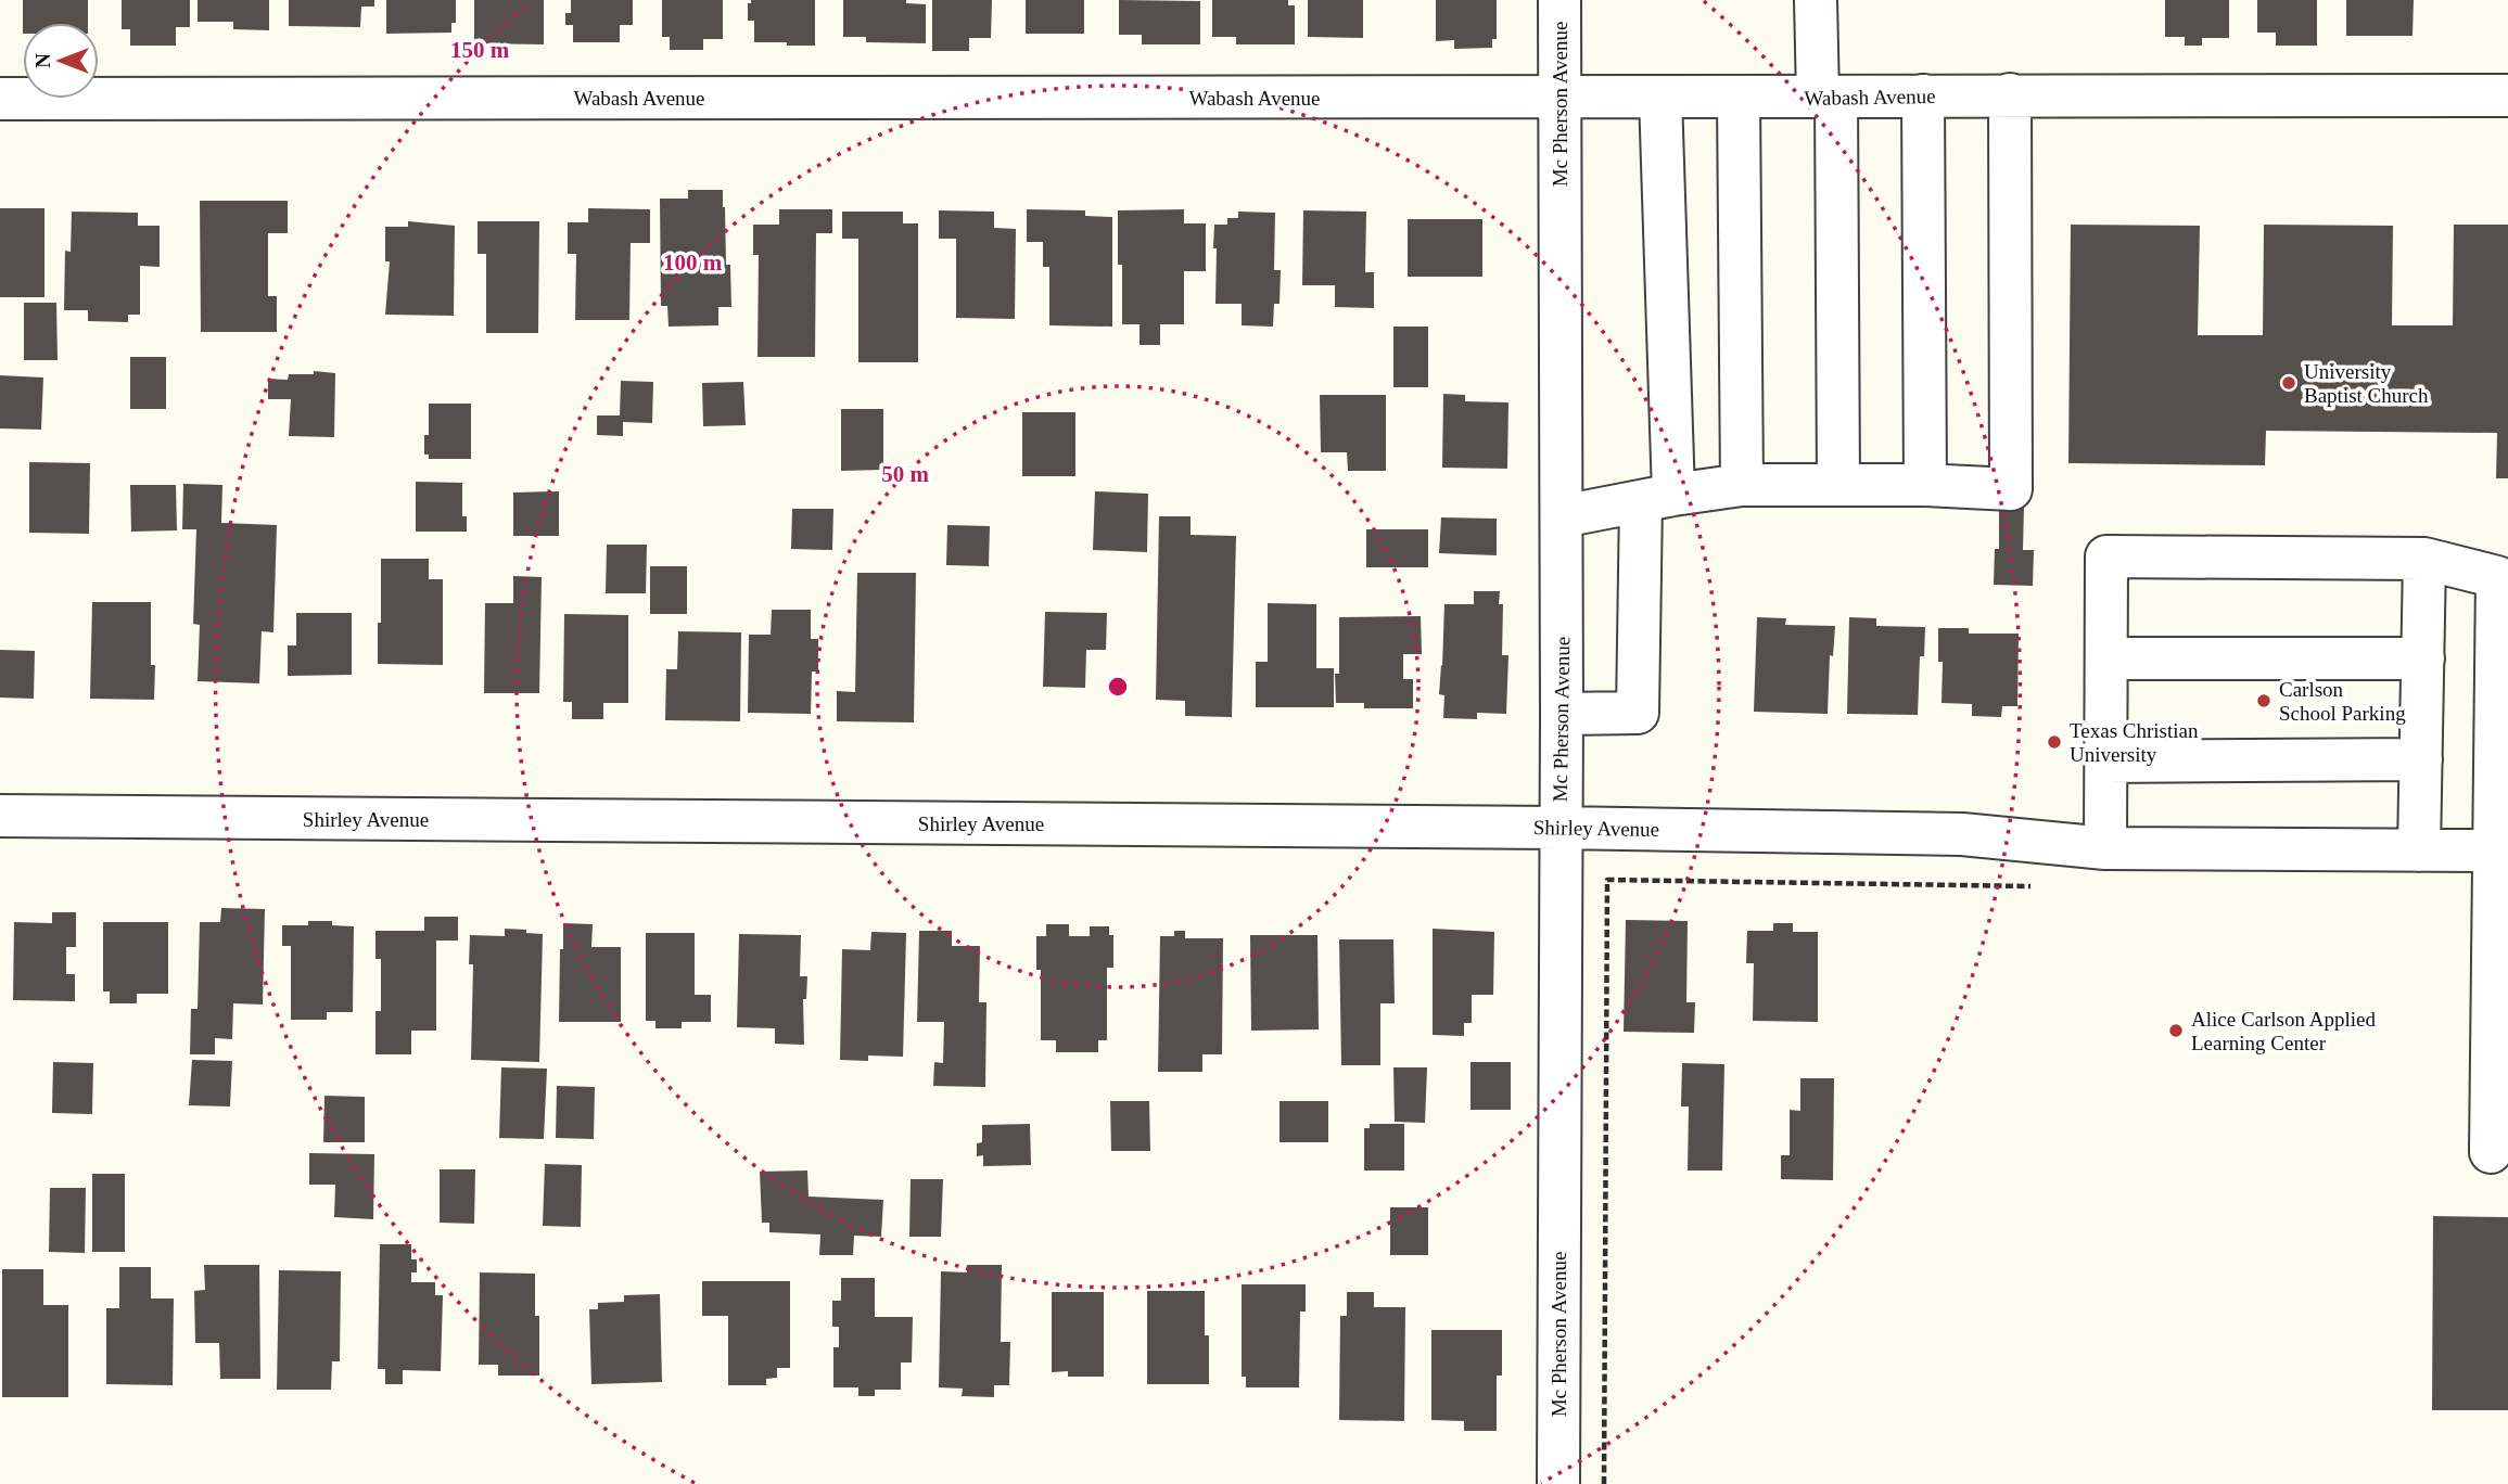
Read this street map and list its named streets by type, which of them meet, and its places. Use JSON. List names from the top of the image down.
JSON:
{
  "streets": {
    "street": ["Wabash Avenue", "Mc Pherson Avenue", "Shirley Avenue"]
  },
  "crossings": [
    ["Wabash Avenue", "Mc Pherson Avenue"],
    ["Mc Pherson Avenue", "Shirley Avenue"]
  ],
  "places": [
    "University Baptist Church",
    "Carlson School Parking",
    "Texas Christian University",
    "Alice Carlson Applied Learning Center"
  ],
  "north": "left",
  "rings": ["150 m", "100 m", "50 m"]
}
